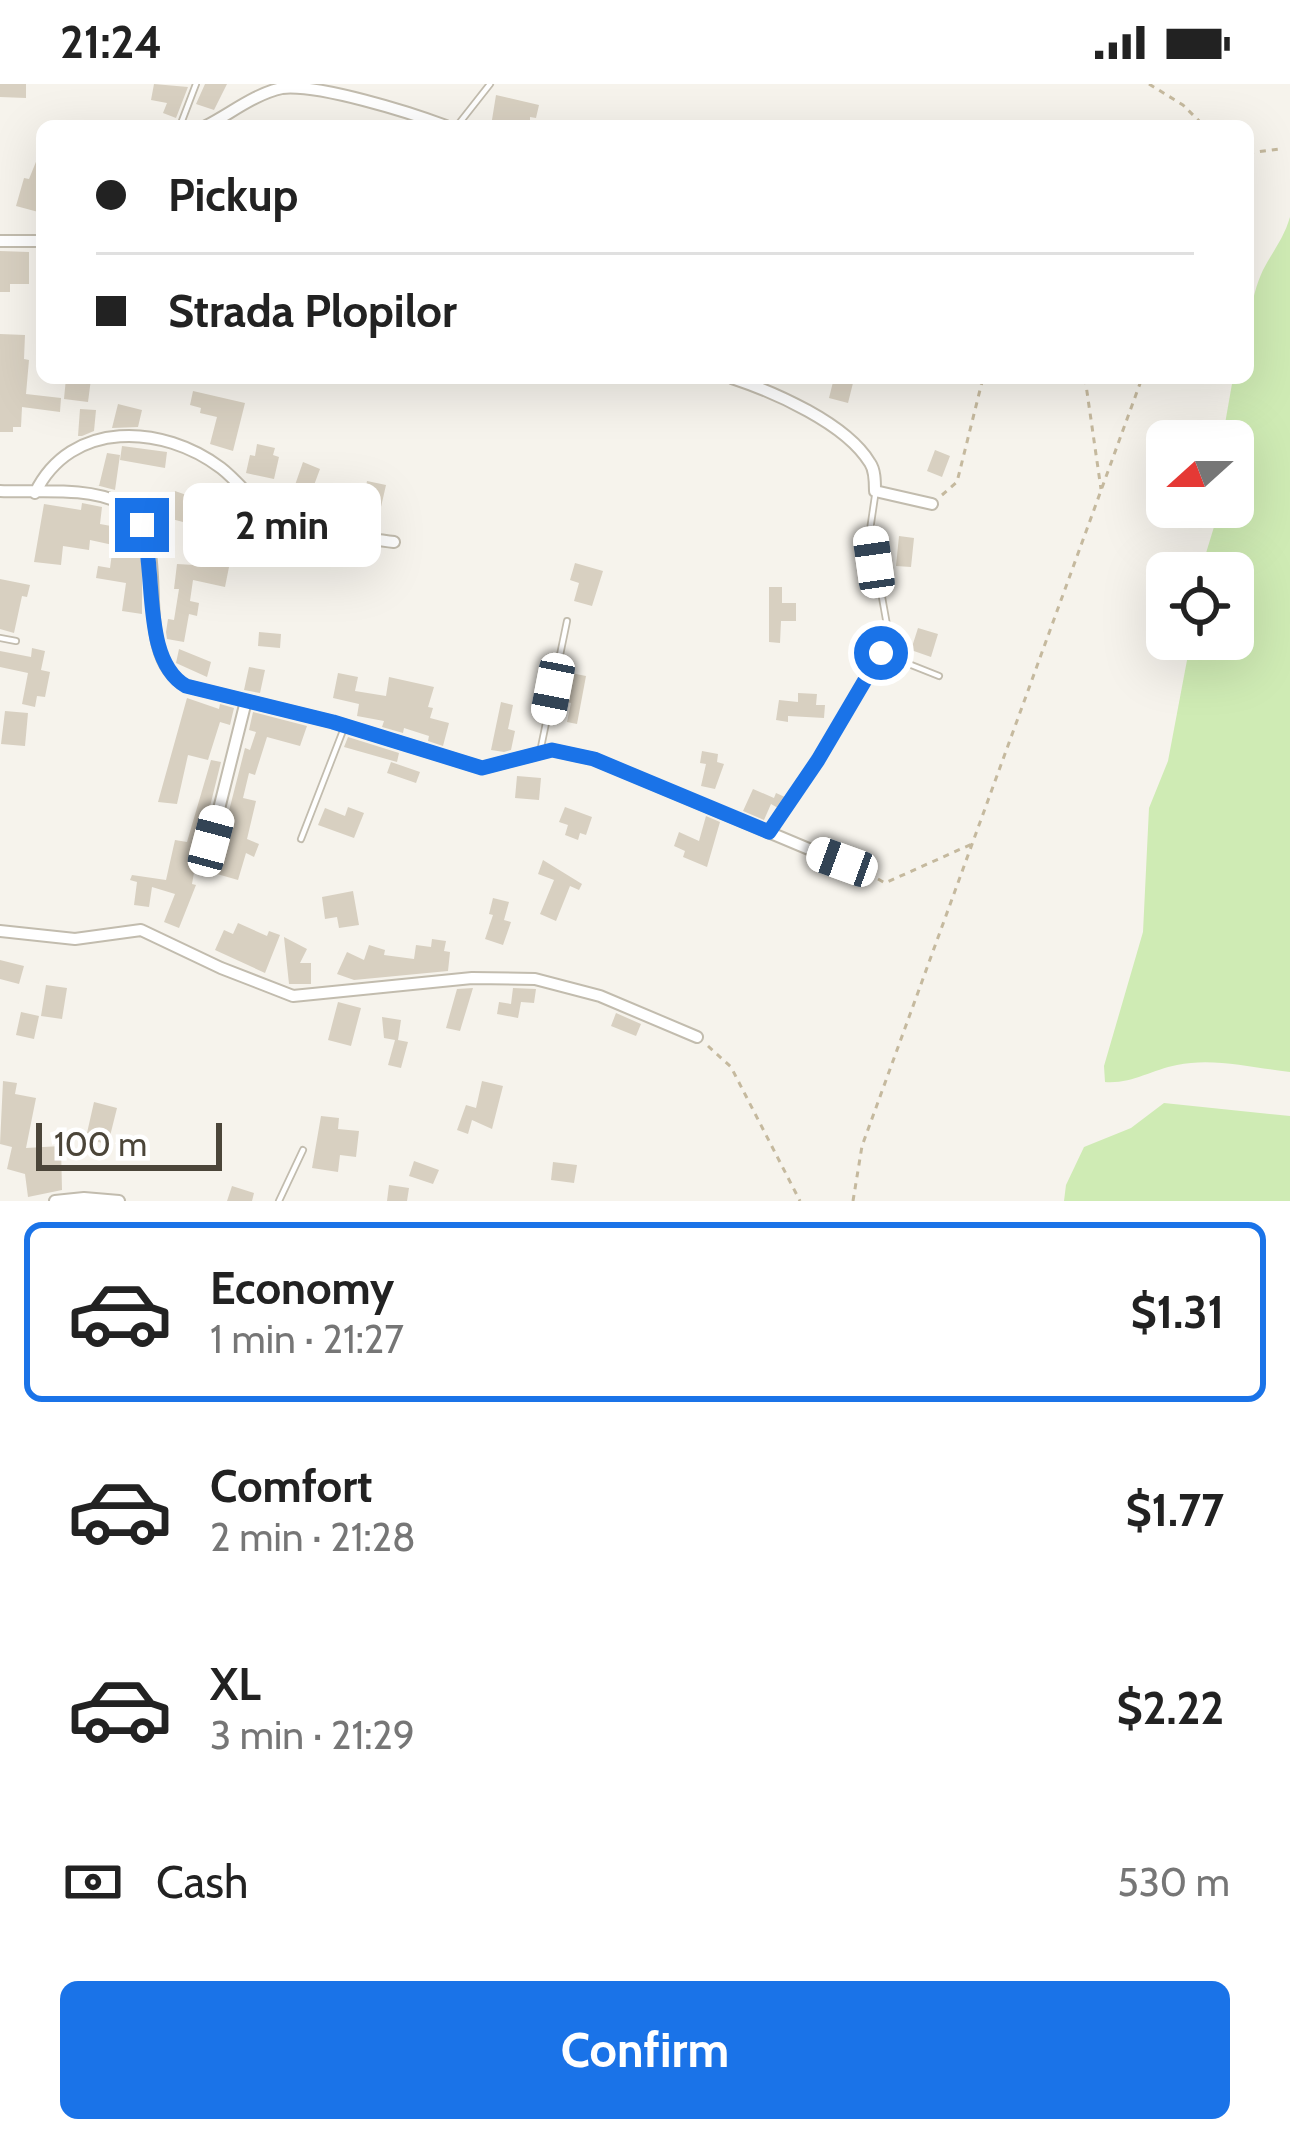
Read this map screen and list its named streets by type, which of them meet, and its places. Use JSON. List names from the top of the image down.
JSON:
{
  "scale_bar": "100 m",
  "north": "left",
  "page": {
    "status": "21:24",
    "banner": ["Pickup", "Strada Plopilor"],
    "bubble": "2 min",
    "scale": "100 m",
    "list": [
      {
        "name": "Economy",
        "note": "1 min · 21:27",
        "value": "$1.31"
      },
      {
        "name": "Comfort",
        "note": "2 min · 21:28",
        "value": "$1.77"
      },
      {
        "name": "XL",
        "note": "3 min · 21:29",
        "value": "$2.22"
      }
    ],
    "pay": ["Cash", "530 m"],
    "buttons": "Confirm"
  }
}
